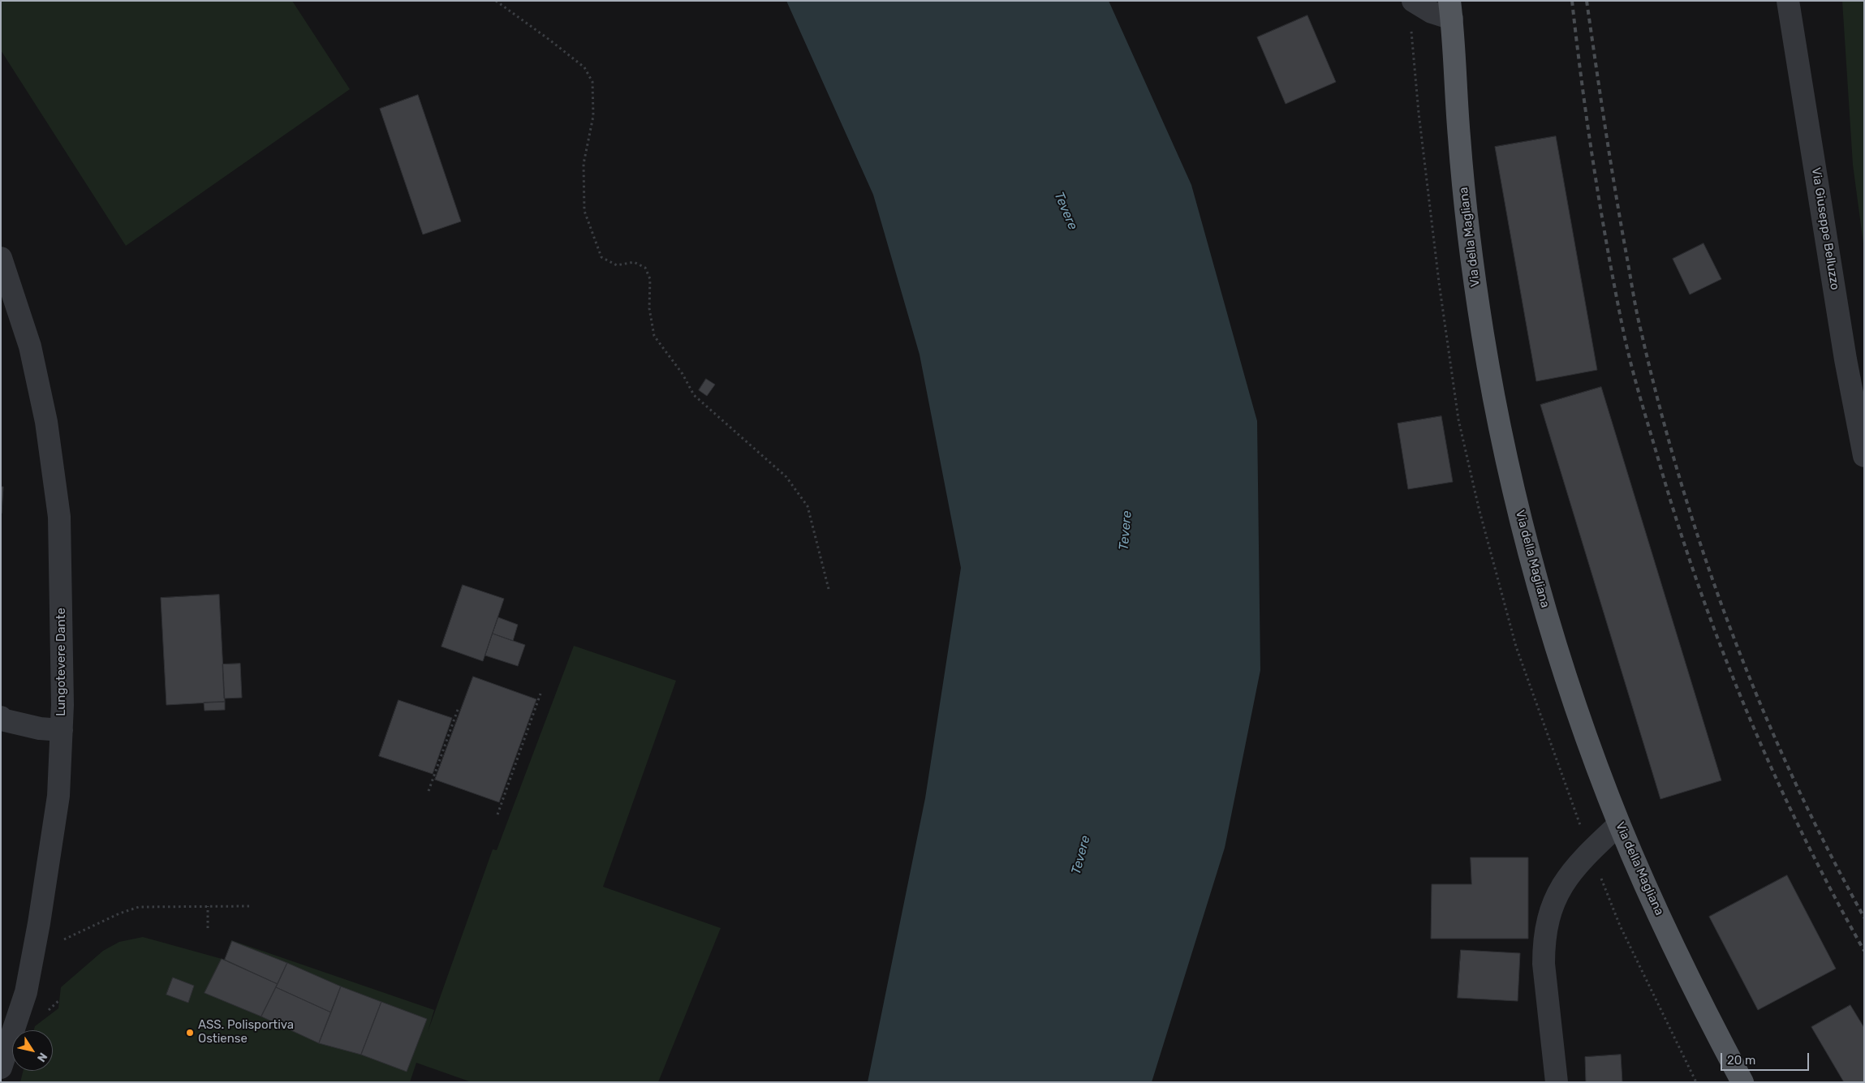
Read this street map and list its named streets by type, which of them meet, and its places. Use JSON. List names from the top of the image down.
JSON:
{
  "streets": {
    "main road": ["Via della Magliana"],
    "street": ["Via Giuseppe Belluzzo", "Lungotevere Dante"]
  },
  "water": ["Tevere"],
  "places": ["ASS. Polisportiva Ostiense"],
  "scale_bar": "20 m",
  "north": "bottom right"
}
